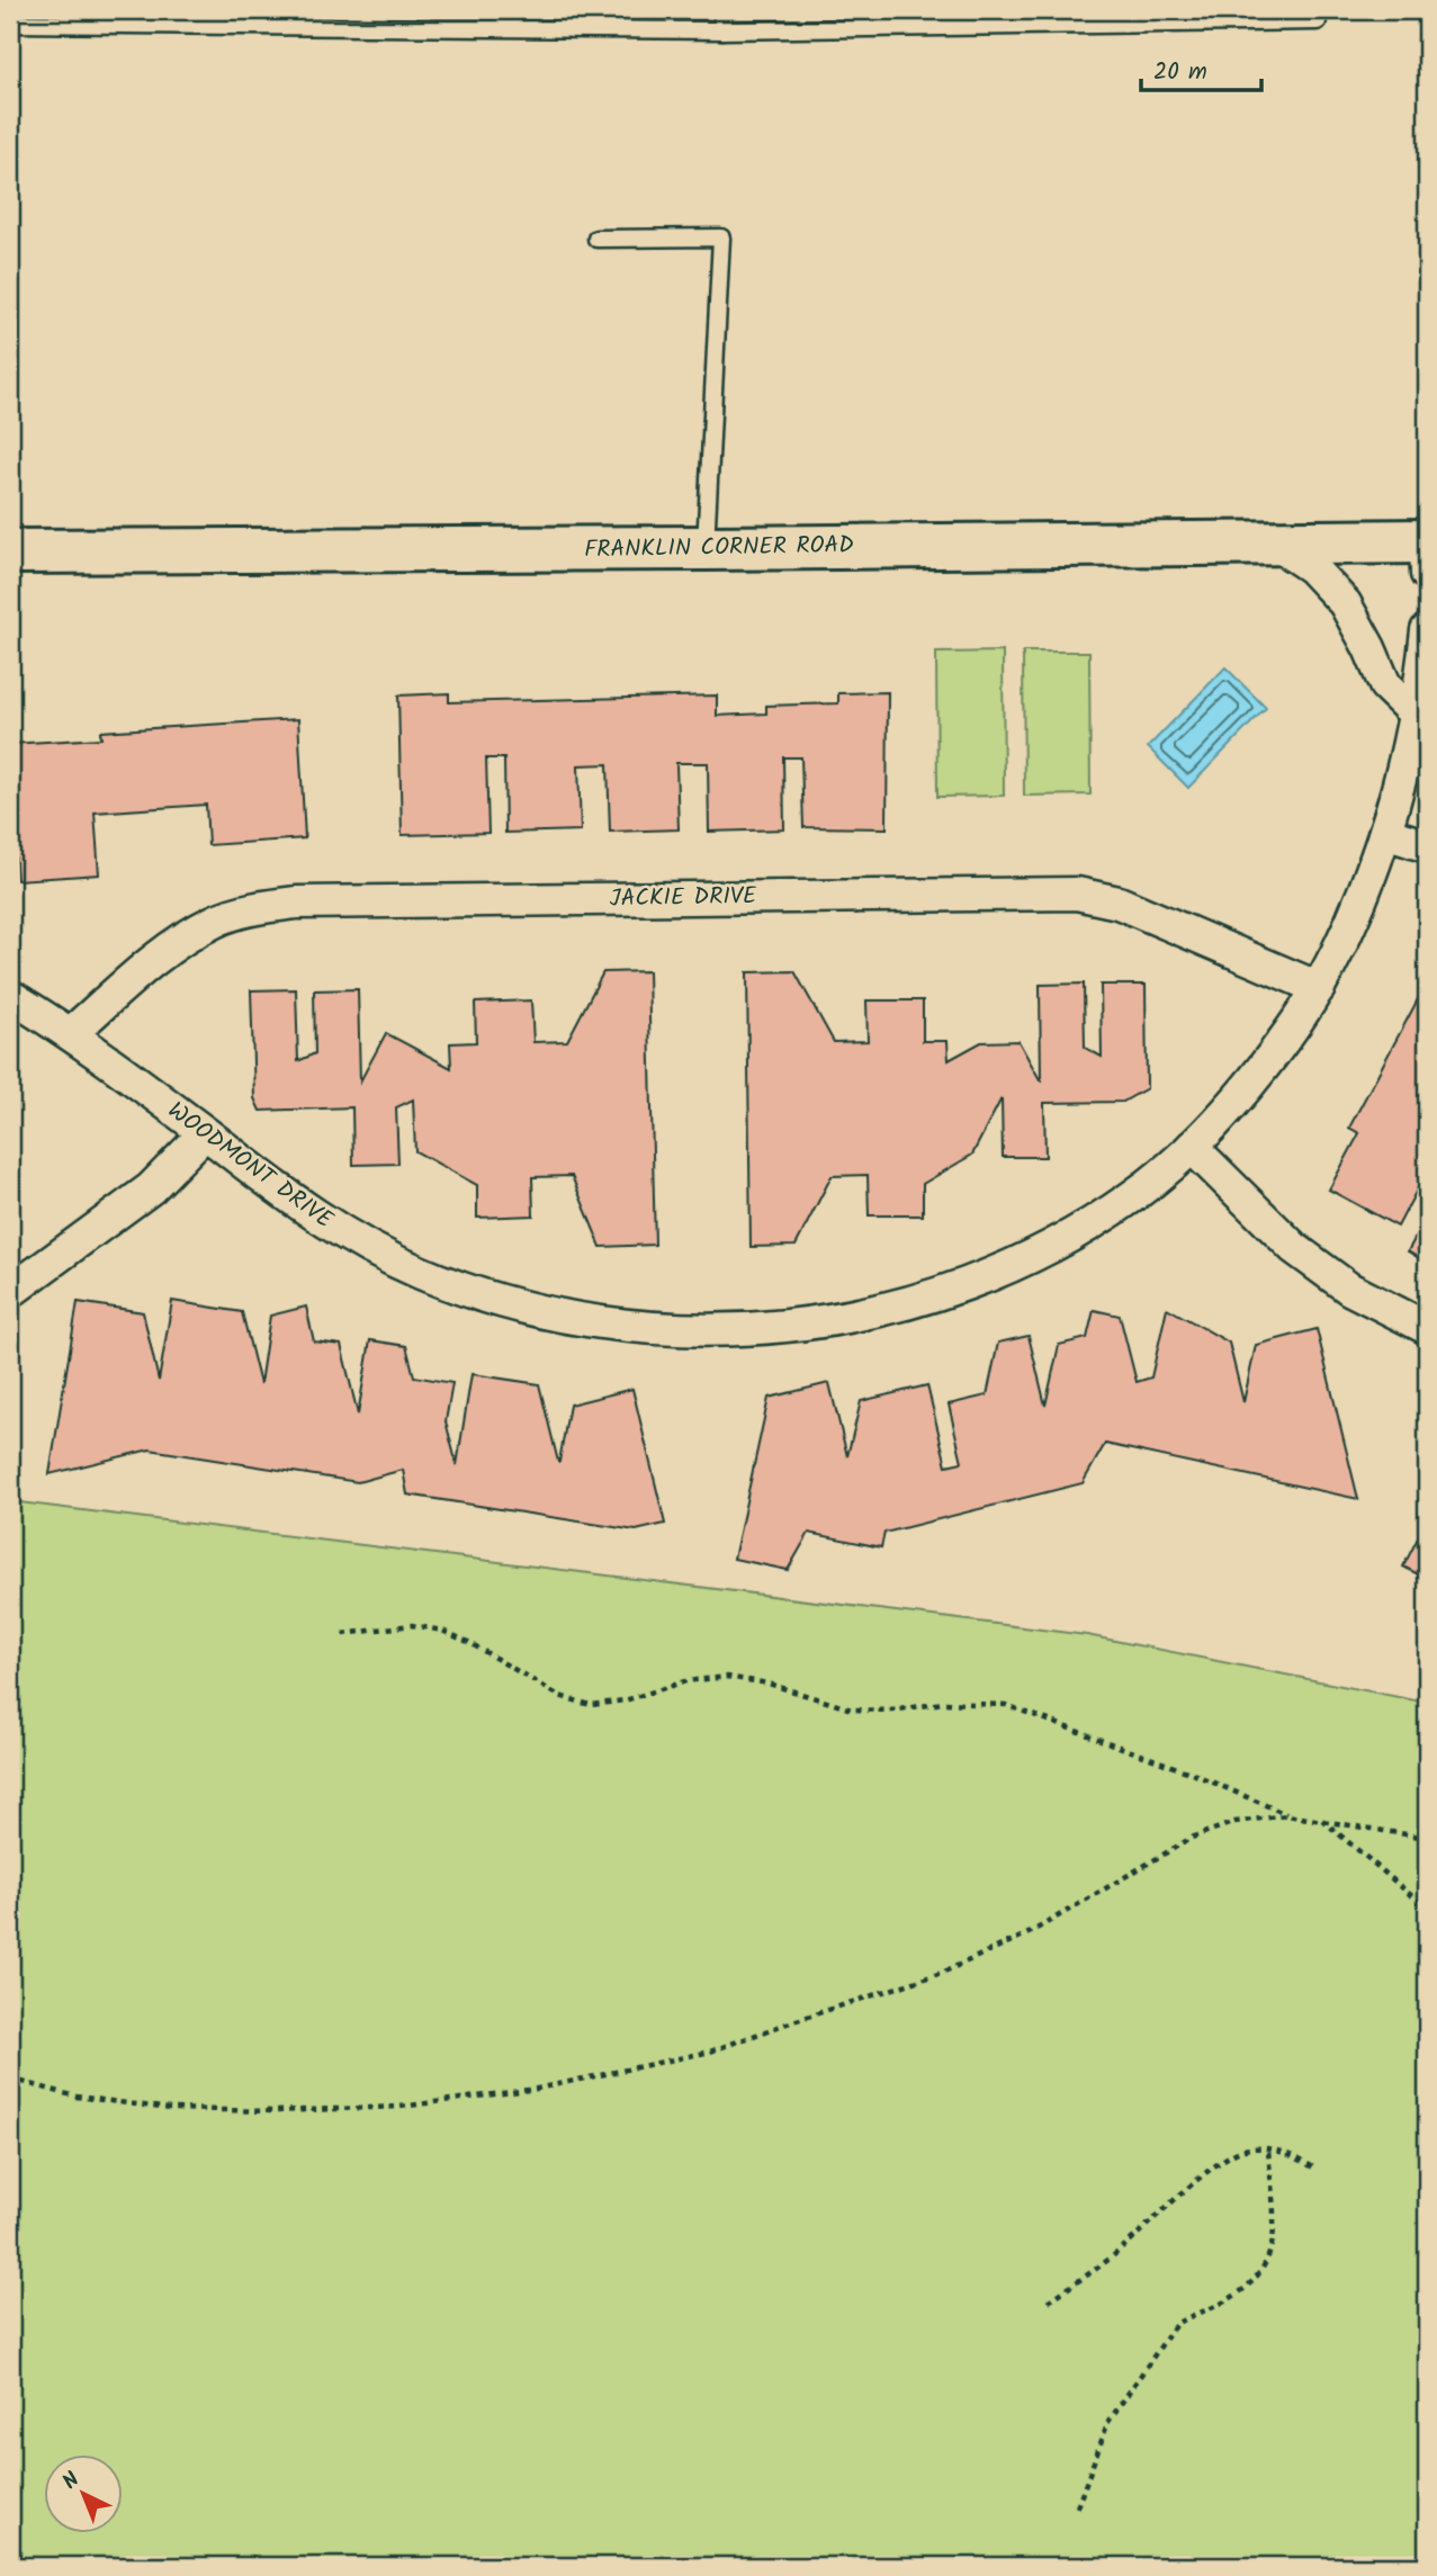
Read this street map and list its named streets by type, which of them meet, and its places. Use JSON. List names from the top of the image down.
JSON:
{
  "streets": {
    "main road": ["FRANKLIN CORNER ROAD"],
    "street": ["JACKIE DRIVE", "WOODMONT DRIVE"]
  },
  "crossings": [
    ["JACKIE DRIVE", "WOODMONT DRIVE"]
  ],
  "scale_bar": "20 m",
  "north": "top left"
}
